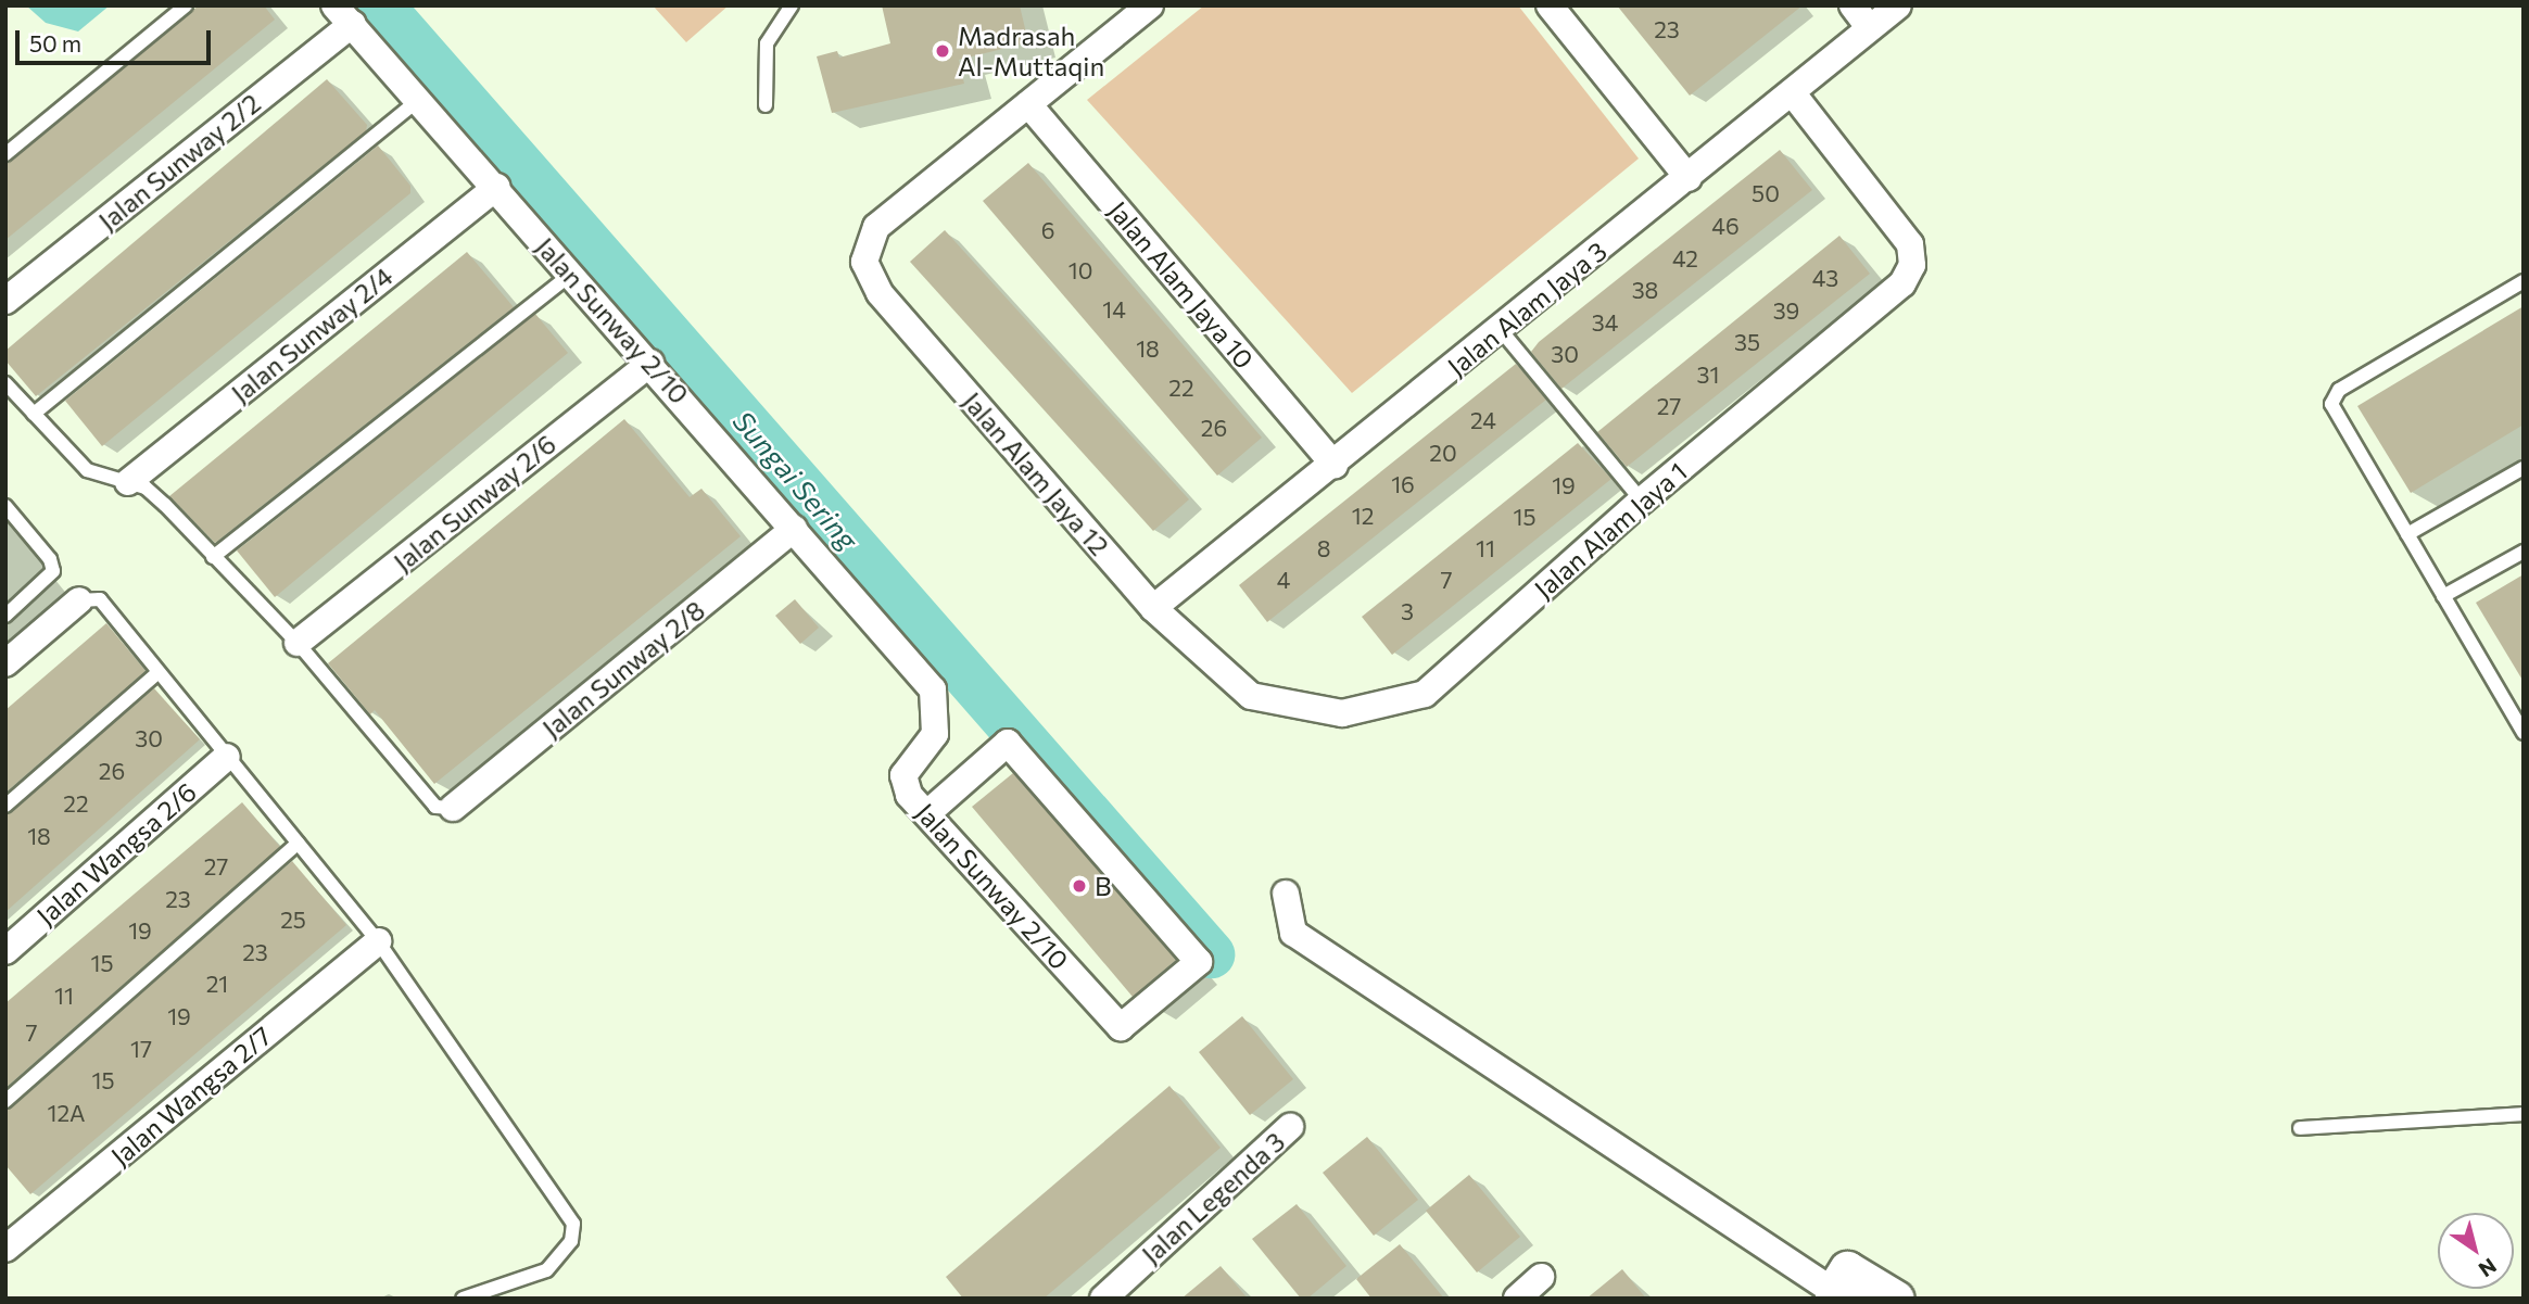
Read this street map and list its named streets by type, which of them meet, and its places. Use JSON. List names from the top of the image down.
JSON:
{
  "streets": {
    "street": [
      "Jalan Sunway 2/2",
      "Jalan Alam Jaya 10",
      "Jalan Alam Jaya 3",
      "Jalan Sunway 2/10",
      "Jalan Sunway 2/4",
      "Jalan Alam Jaya 12",
      "Jalan Sunway 2/6",
      "Jalan Alam Jaya 1",
      "Jalan Sunway 2/8",
      "Jalan Wangsa 2/6",
      "Jalan Wangsa 2/7",
      "Jalan Legenda 3"
    ]
  },
  "crossings": [
    ["Jalan Sunway 2/2", "Jalan Sunway 2/10"],
    ["Jalan Alam Jaya 10", "Jalan Alam Jaya 3"],
    ["Jalan Alam Jaya 10", "Jalan Alam Jaya 12"],
    ["Jalan Alam Jaya 3", "Jalan Alam Jaya 12"],
    ["Jalan Alam Jaya 3", "Jalan Alam Jaya 1"],
    ["Jalan Sunway 2/10", "Jalan Sunway 2/4"],
    ["Jalan Sunway 2/10", "Jalan Sunway 2/6"],
    ["Jalan Sunway 2/10", "Jalan Sunway 2/8"],
    ["Jalan Alam Jaya 12", "Jalan Alam Jaya 1"]
  ],
  "water": ["Sungai Sering"],
  "places": ["Madrasah Al-Muttaqin", "B"],
  "house_numbers": [
    "23",
    "50",
    "46",
    "6",
    "42",
    "10",
    "43",
    "38",
    "14",
    "39",
    "34",
    "35",
    "18",
    "30",
    "31",
    "22",
    "27",
    "24",
    "26",
    "20",
    "16",
    "19",
    "12",
    "15",
    "8",
    "11",
    "4",
    "7",
    "3",
    "30",
    "26",
    "22",
    "18",
    "27",
    "23",
    "25",
    "19",
    "23",
    "15",
    "21",
    "11",
    "19",
    "7",
    "17",
    "15",
    "12A"
  ],
  "scale_bar": "50 m",
  "north": "bottom right"
}
